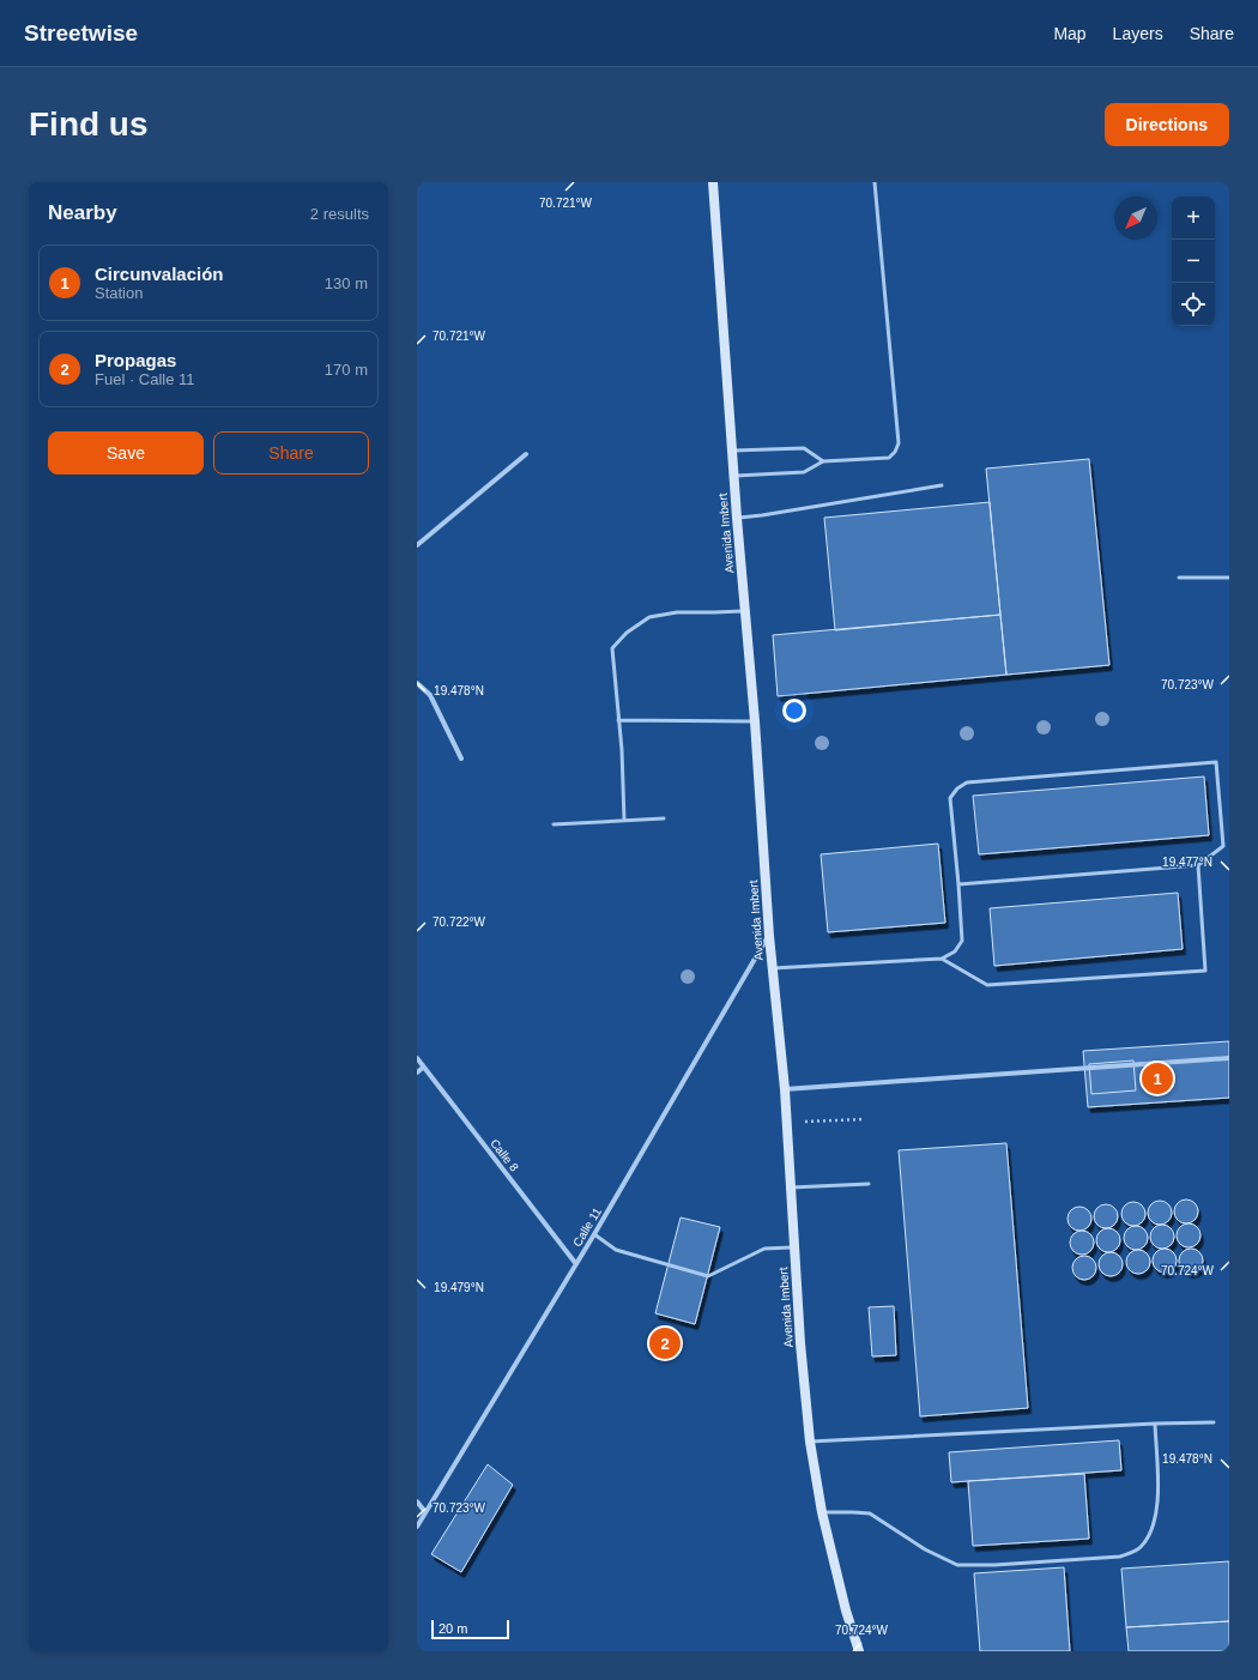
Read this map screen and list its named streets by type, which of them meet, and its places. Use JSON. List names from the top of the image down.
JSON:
{
  "streets": {
    "main road": ["Avenida Imbert"],
    "street": ["Calle 8", "Calle 11"]
  },
  "crossings": [
    ["Avenida Imbert", "Calle 11"],
    ["Calle 8", "Calle 11"]
  ],
  "scale_bar": "20 m",
  "north": "bottom left",
  "page": {
    "header": "Streetwise",
    "nav": ["Map", "Layers", "Share"],
    "buttons": [
      "Directions",
      ["Save", "Share"]
    ],
    "title": "Find us",
    "heading": ["Nearby", "2 results"],
    "map_buttons": ["+", "−"],
    "list": [
      {
        "mark": "1",
        "name": "Circunvalación",
        "note": "Station",
        "value": "130 m"
      },
      {
        "mark": "2",
        "name": "Propagas",
        "note": "Fuel · Calle 11",
        "value": "170 m"
      }
    ],
    "pins": ["1", "2"],
    "scale": "20 m"
  },
  "coordinates": [
    "70.721°W",
    "70.723°W",
    "19.478°N",
    "19.477°N",
    "70.722°W",
    "70.724°W",
    "19.479°N"
  ]
}
